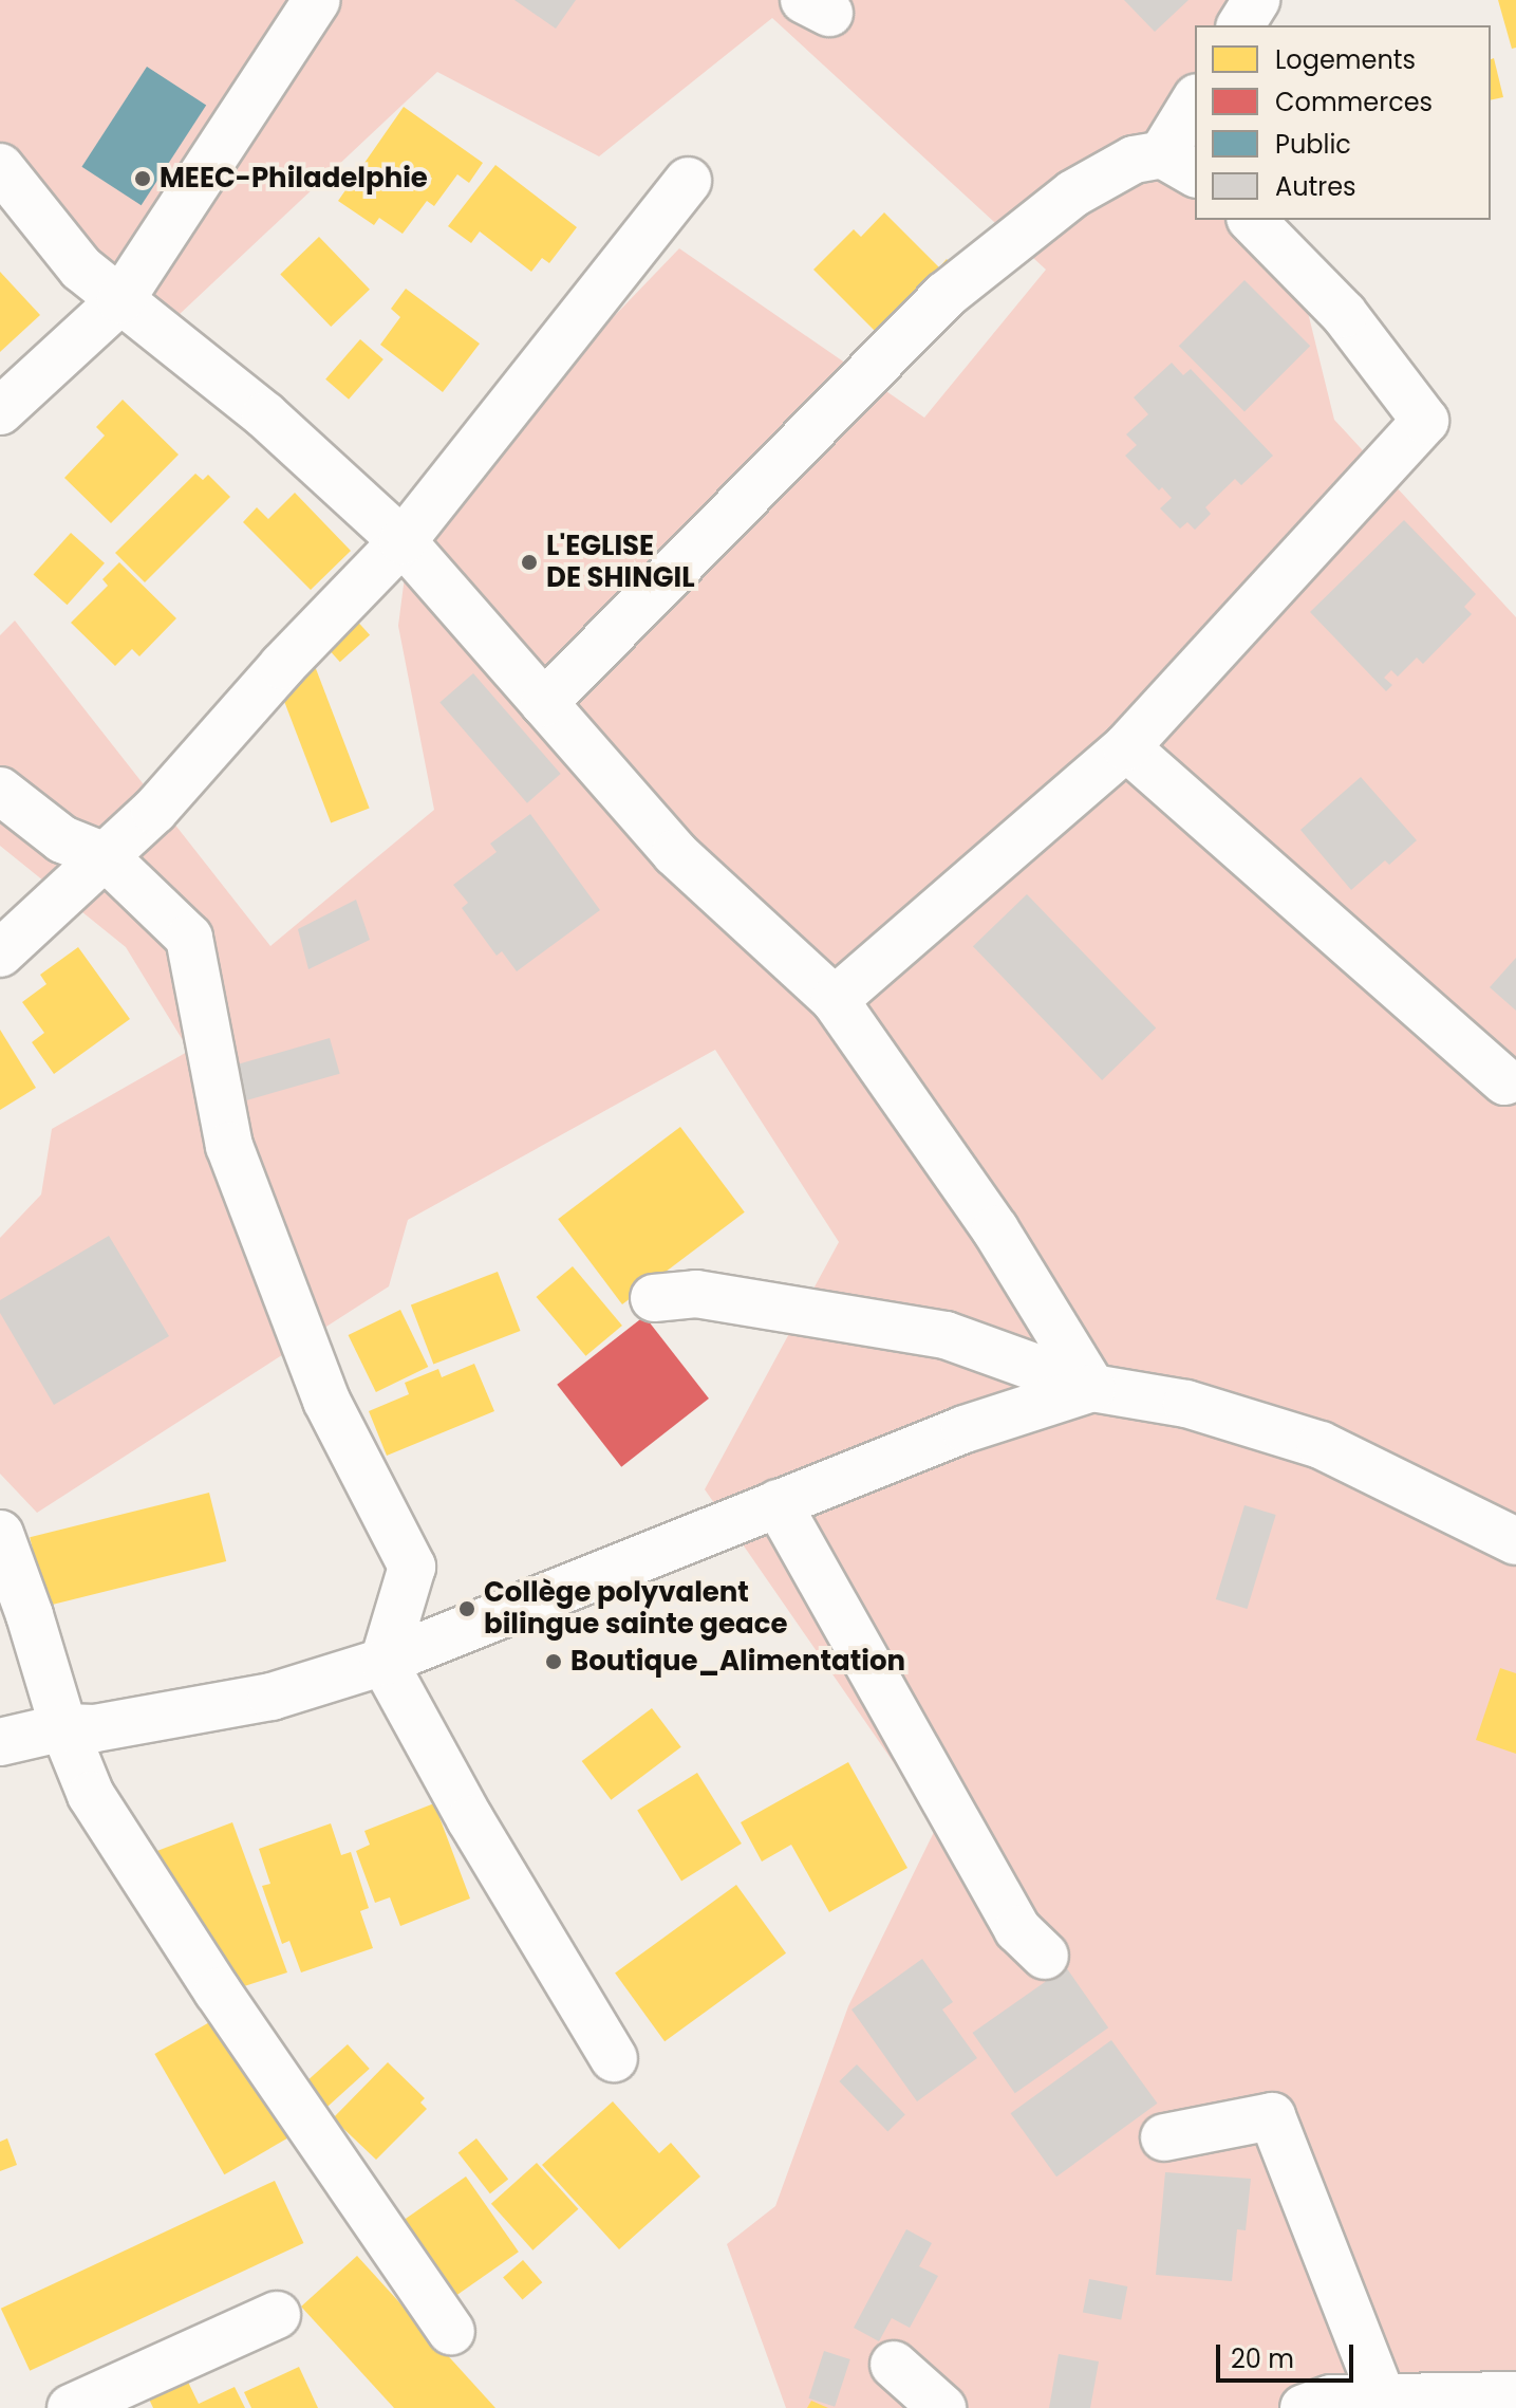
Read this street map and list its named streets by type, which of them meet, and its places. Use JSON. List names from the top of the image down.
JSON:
{
  "places": [
    "MEEC-Philadelphie",
    "L'EGLISE DE SHINGIL",
    "Collège polyvalent bilingue sainte geace",
    "Boutique_Alimentation"
  ],
  "legend": [
    "Logements",
    "Commerces",
    "Public",
    "Autres"
  ],
  "scale_bar": "20 m"
}
